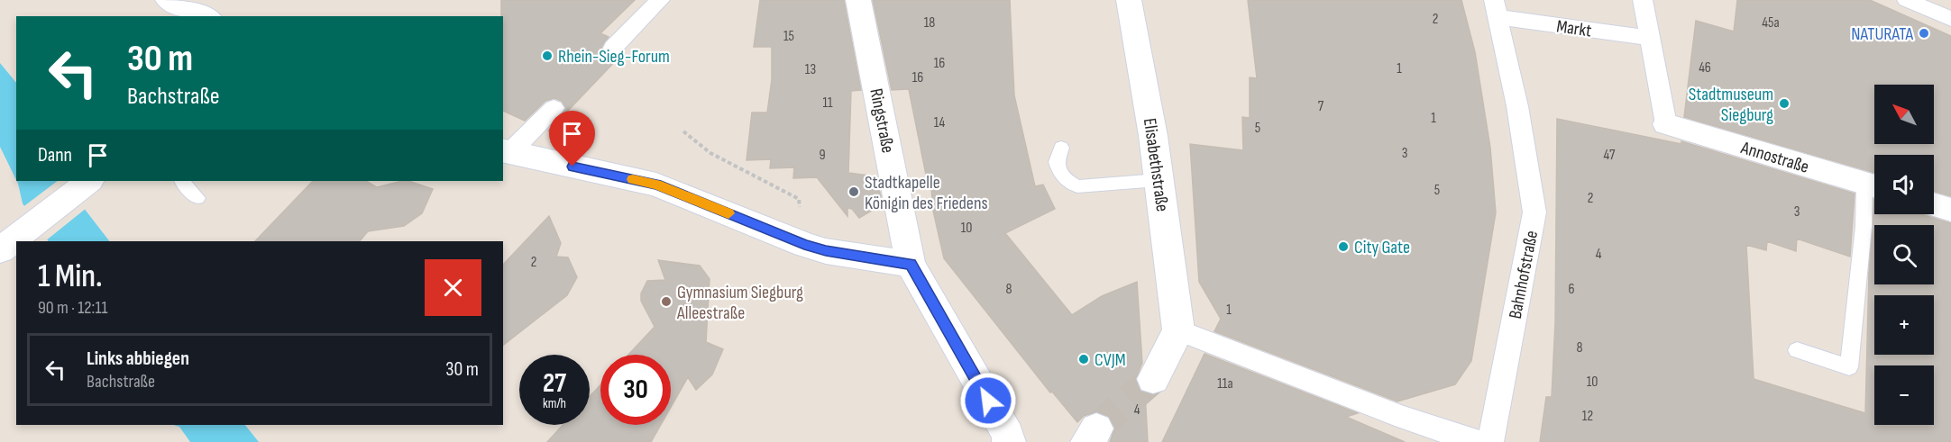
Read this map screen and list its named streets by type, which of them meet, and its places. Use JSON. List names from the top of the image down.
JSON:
{
  "streets": {
    "street": [
      "Markt",
      "Ringstraße",
      "Annostraße",
      "Elisabethstraße",
      "Bahnhofstraße"
    ]
  },
  "crossings": [
    ["Markt", "Bahnhofstraße"]
  ],
  "places": [
    "NATURATA",
    "Rhein-Sieg-Forum",
    "Stadtmuseum Siegburg",
    "Stadtkapelle Königin des Friedens",
    "City Gate",
    "Gymnasium Siegburg Alleestraße",
    "CVJM"
  ],
  "house_numbers": [
    "2",
    "18",
    "45a",
    "15",
    "16",
    "46",
    "1",
    "13",
    "16",
    "11",
    "7",
    "1",
    "14",
    "5",
    "3",
    "9",
    "47",
    "5",
    "2",
    "3",
    "10",
    "4",
    "2",
    "8",
    "6",
    "1",
    "8",
    "10",
    "11a",
    "4",
    "12"
  ],
  "north": "top left",
  "page": {
    "turn": ["30 m", "Bachstraße"],
    "map_buttons": ["+", "−"],
    "then": "Dann",
    "heading": ["1 Min.", "90 m · 12:11"],
    "list": [
      {
        "name": "Links abbiegen",
        "note": "Bachstraße",
        "value": "30 m"
      }
    ],
    "speed": "27 km/h",
    "limit": "30"
  }
}
